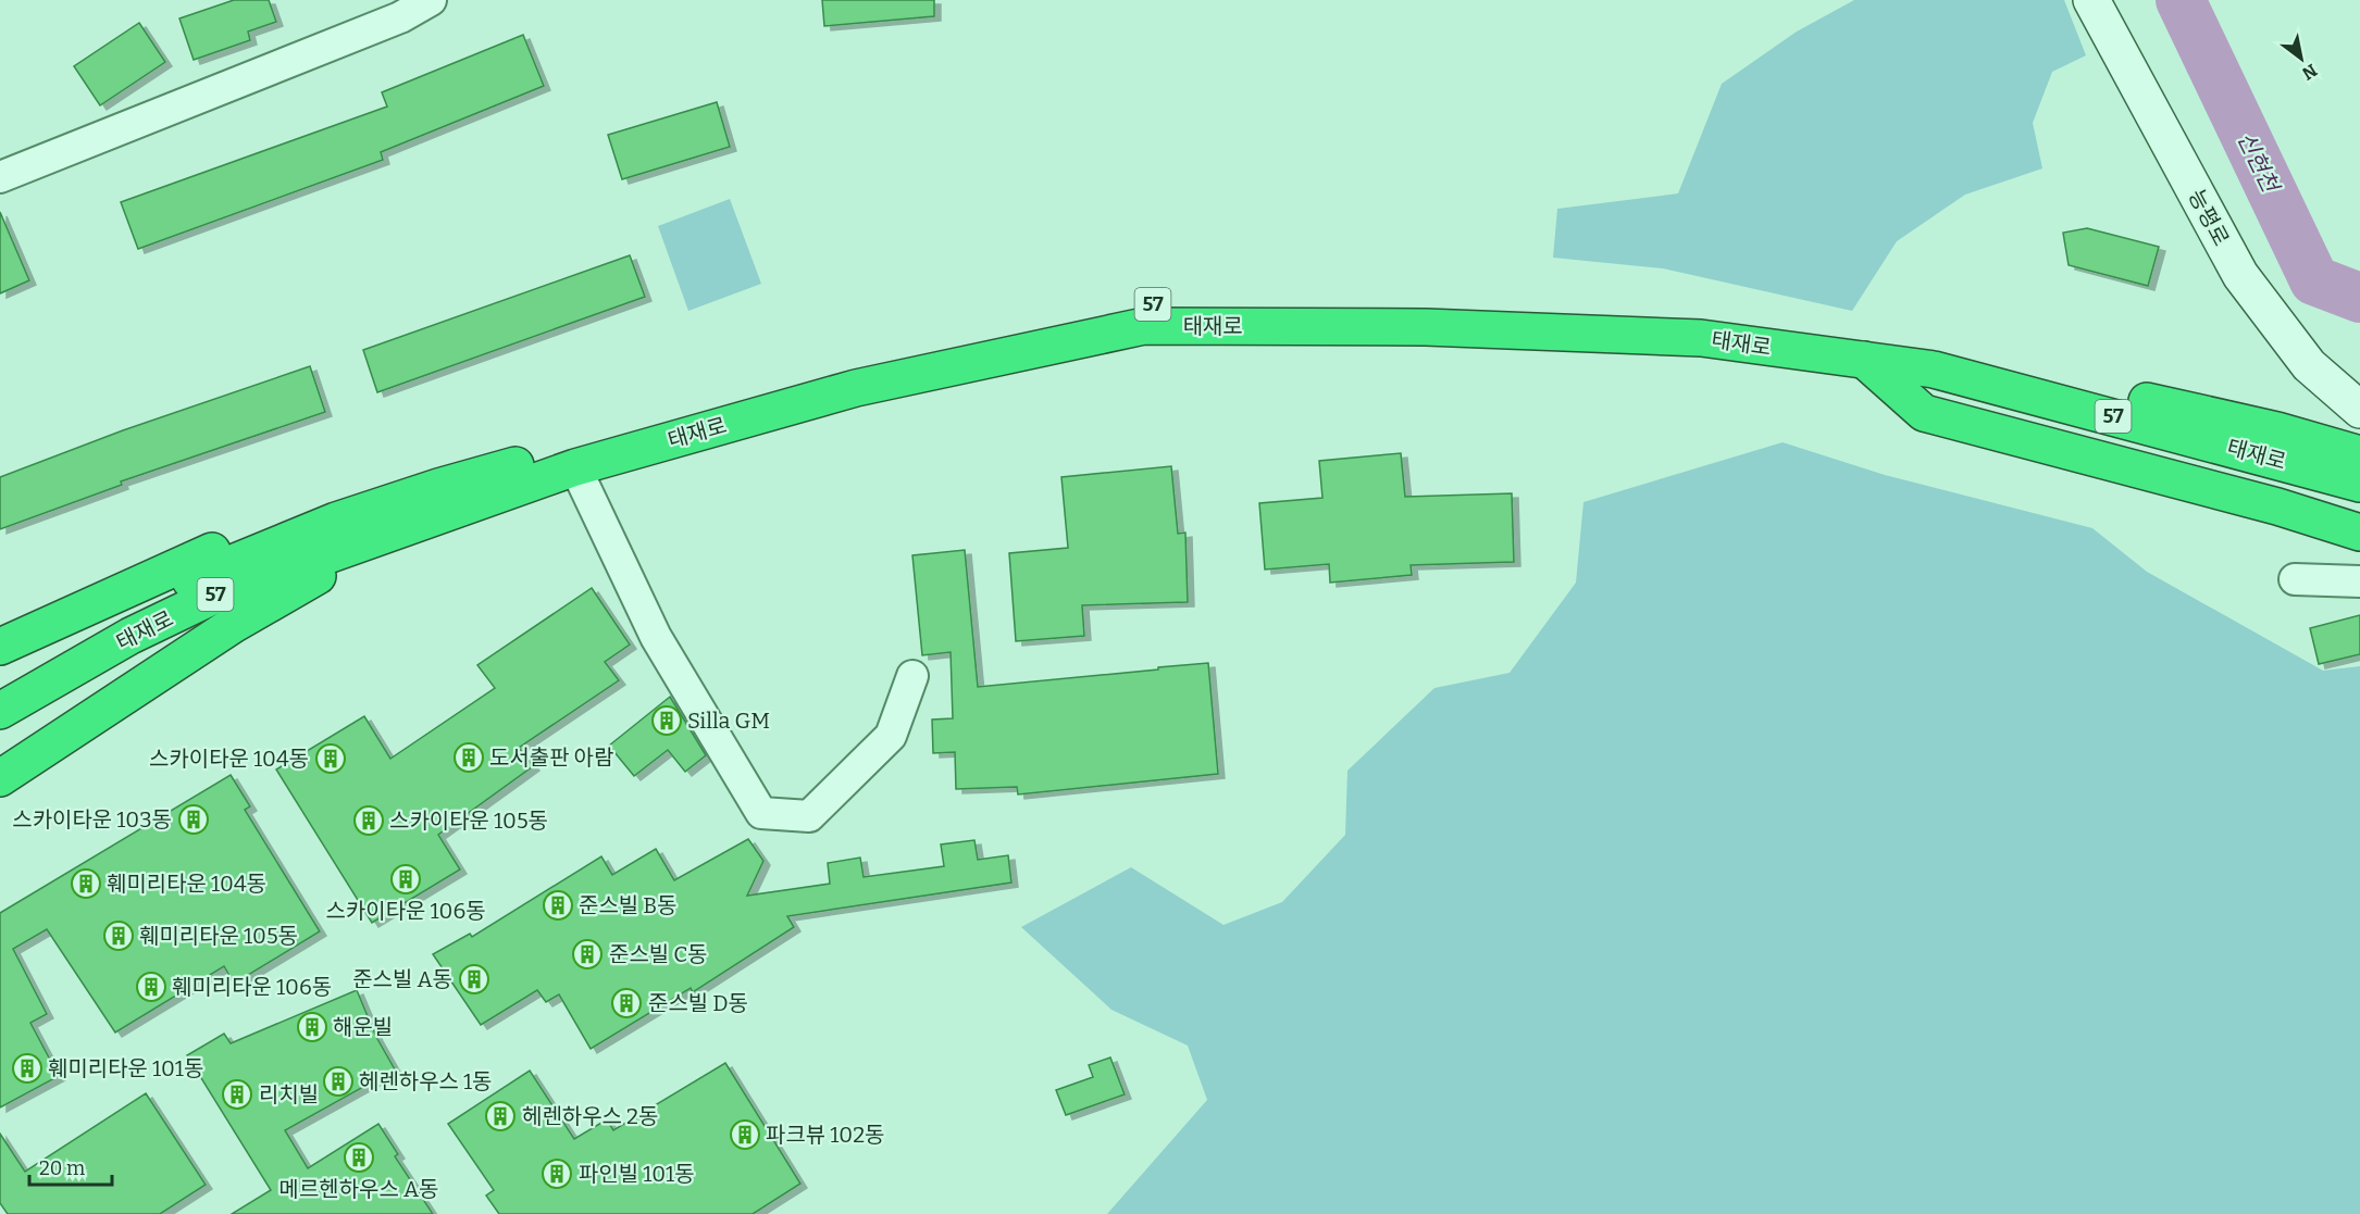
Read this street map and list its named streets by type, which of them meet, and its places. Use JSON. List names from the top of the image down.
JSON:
{
  "streets": {
    "highway": ["57", "태재로"],
    "main road": ["능평로"]
  },
  "water": ["신현천"],
  "places": {
    "building": [
      "Silla GM",
      "도서출판 아람",
      "스카이타운 104동",
      "스카이타운 103동",
      "스카이타운 105동",
      "스카이타운 106동",
      "훼미리타운 104동",
      "준스빌 B동",
      "훼미리타운 105동",
      "준스빌 C동",
      "준스빌 A동",
      "훼미리타운 106동",
      "준스빌 D동",
      "해운빌",
      "훼미리타운 101동",
      "헤렌하우스 1동",
      "리치빌",
      "헤렌하우스 2동",
      "파크뷰 102동",
      "메르헨하우스 A동",
      "파인빌 101동"
    ]
  },
  "scale_bar": "20 m",
  "north": "bottom right"
}
